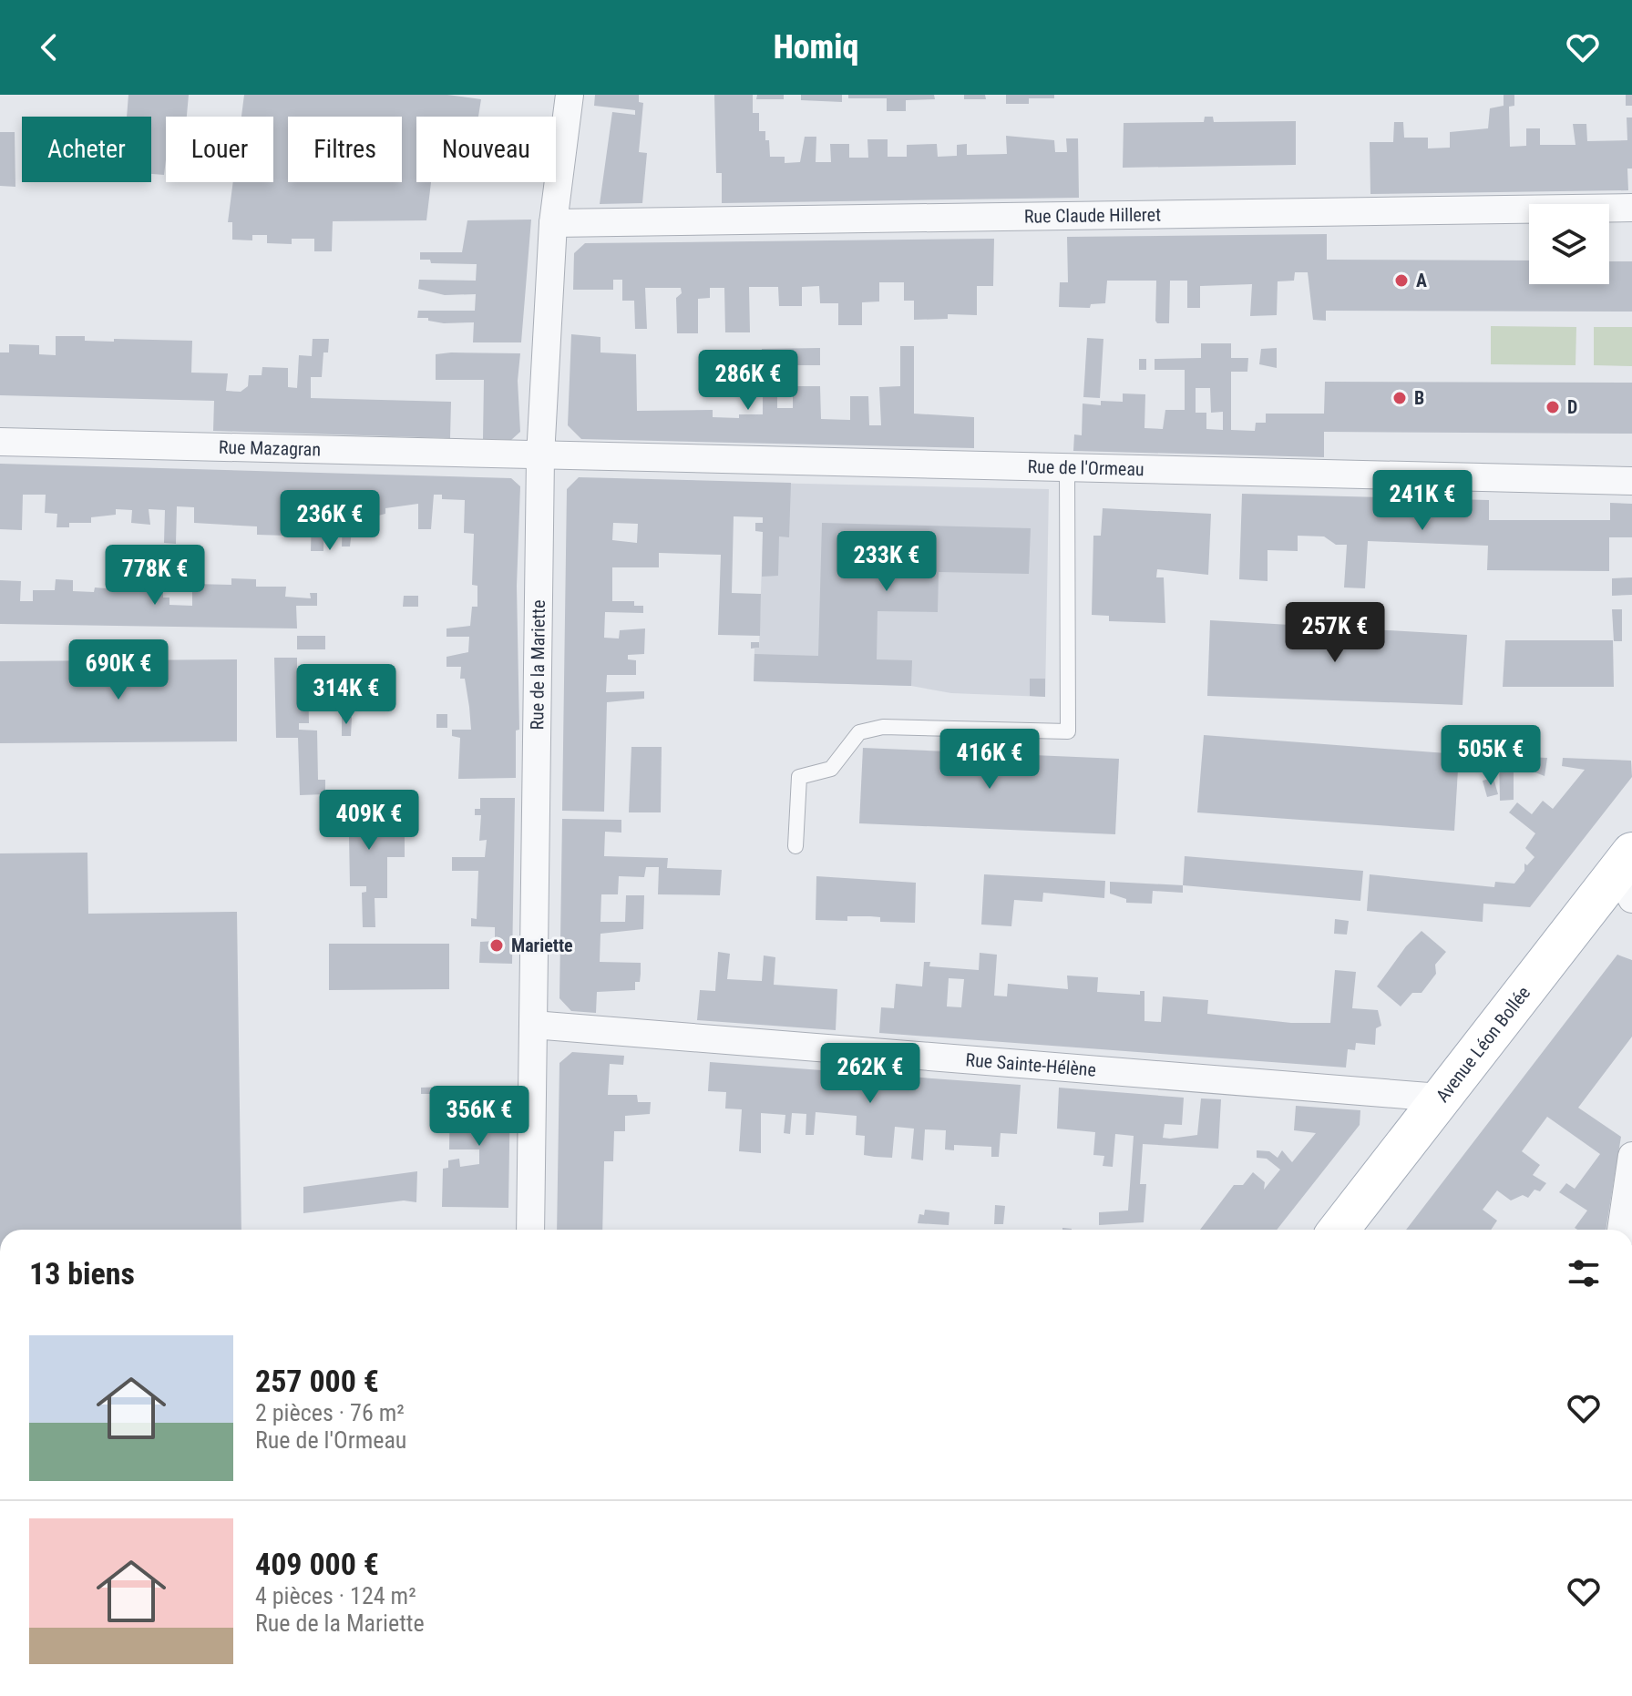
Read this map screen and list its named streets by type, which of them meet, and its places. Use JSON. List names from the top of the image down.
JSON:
{
  "streets": {
    "main road": ["Avenue Léon Bollée"],
    "street": [
      "Rue Claude Hilleret",
      "Rue Mazagran",
      "Rue de l'Ormeau",
      "Rue de la Mariette",
      "Rue Sainte-Hélène"
    ]
  },
  "crossings": [
    ["Rue Claude Hilleret", "Rue de la Mariette"],
    ["Rue Mazagran", "Rue de l'Ormeau"],
    ["Rue Mazagran", "Rue de la Mariette"],
    ["Rue de l'Ormeau", "Rue de la Mariette"],
    ["Rue de la Mariette", "Rue Sainte-Hélène"],
    ["Avenue Léon Bollée", "Rue Sainte-Hélène"]
  ],
  "places": [
    "A",
    "B",
    "D",
    "Mariette"
  ],
  "page": {
    "header": "Homiq",
    "chip": [
      "Acheter",
      "Louer",
      "Filtres",
      "Nouveau"
    ],
    "price": [
      "286K €",
      "241K €",
      "236K €",
      "233K €",
      "778K €",
      "257K €",
      "690K €",
      "314K €",
      "505K €",
      "416K €",
      "409K €",
      "262K €",
      "356K €"
    ],
    "heading": "13 biens",
    "list": [
      {
        "name": "257 000 €",
        "note": "2 pièces · 76 m² · Rue de l'Ormeau"
      },
      {
        "name": "409 000 €",
        "note": "4 pièces · 124 m² · Rue de la Mariette"
      }
    ]
  }
}
